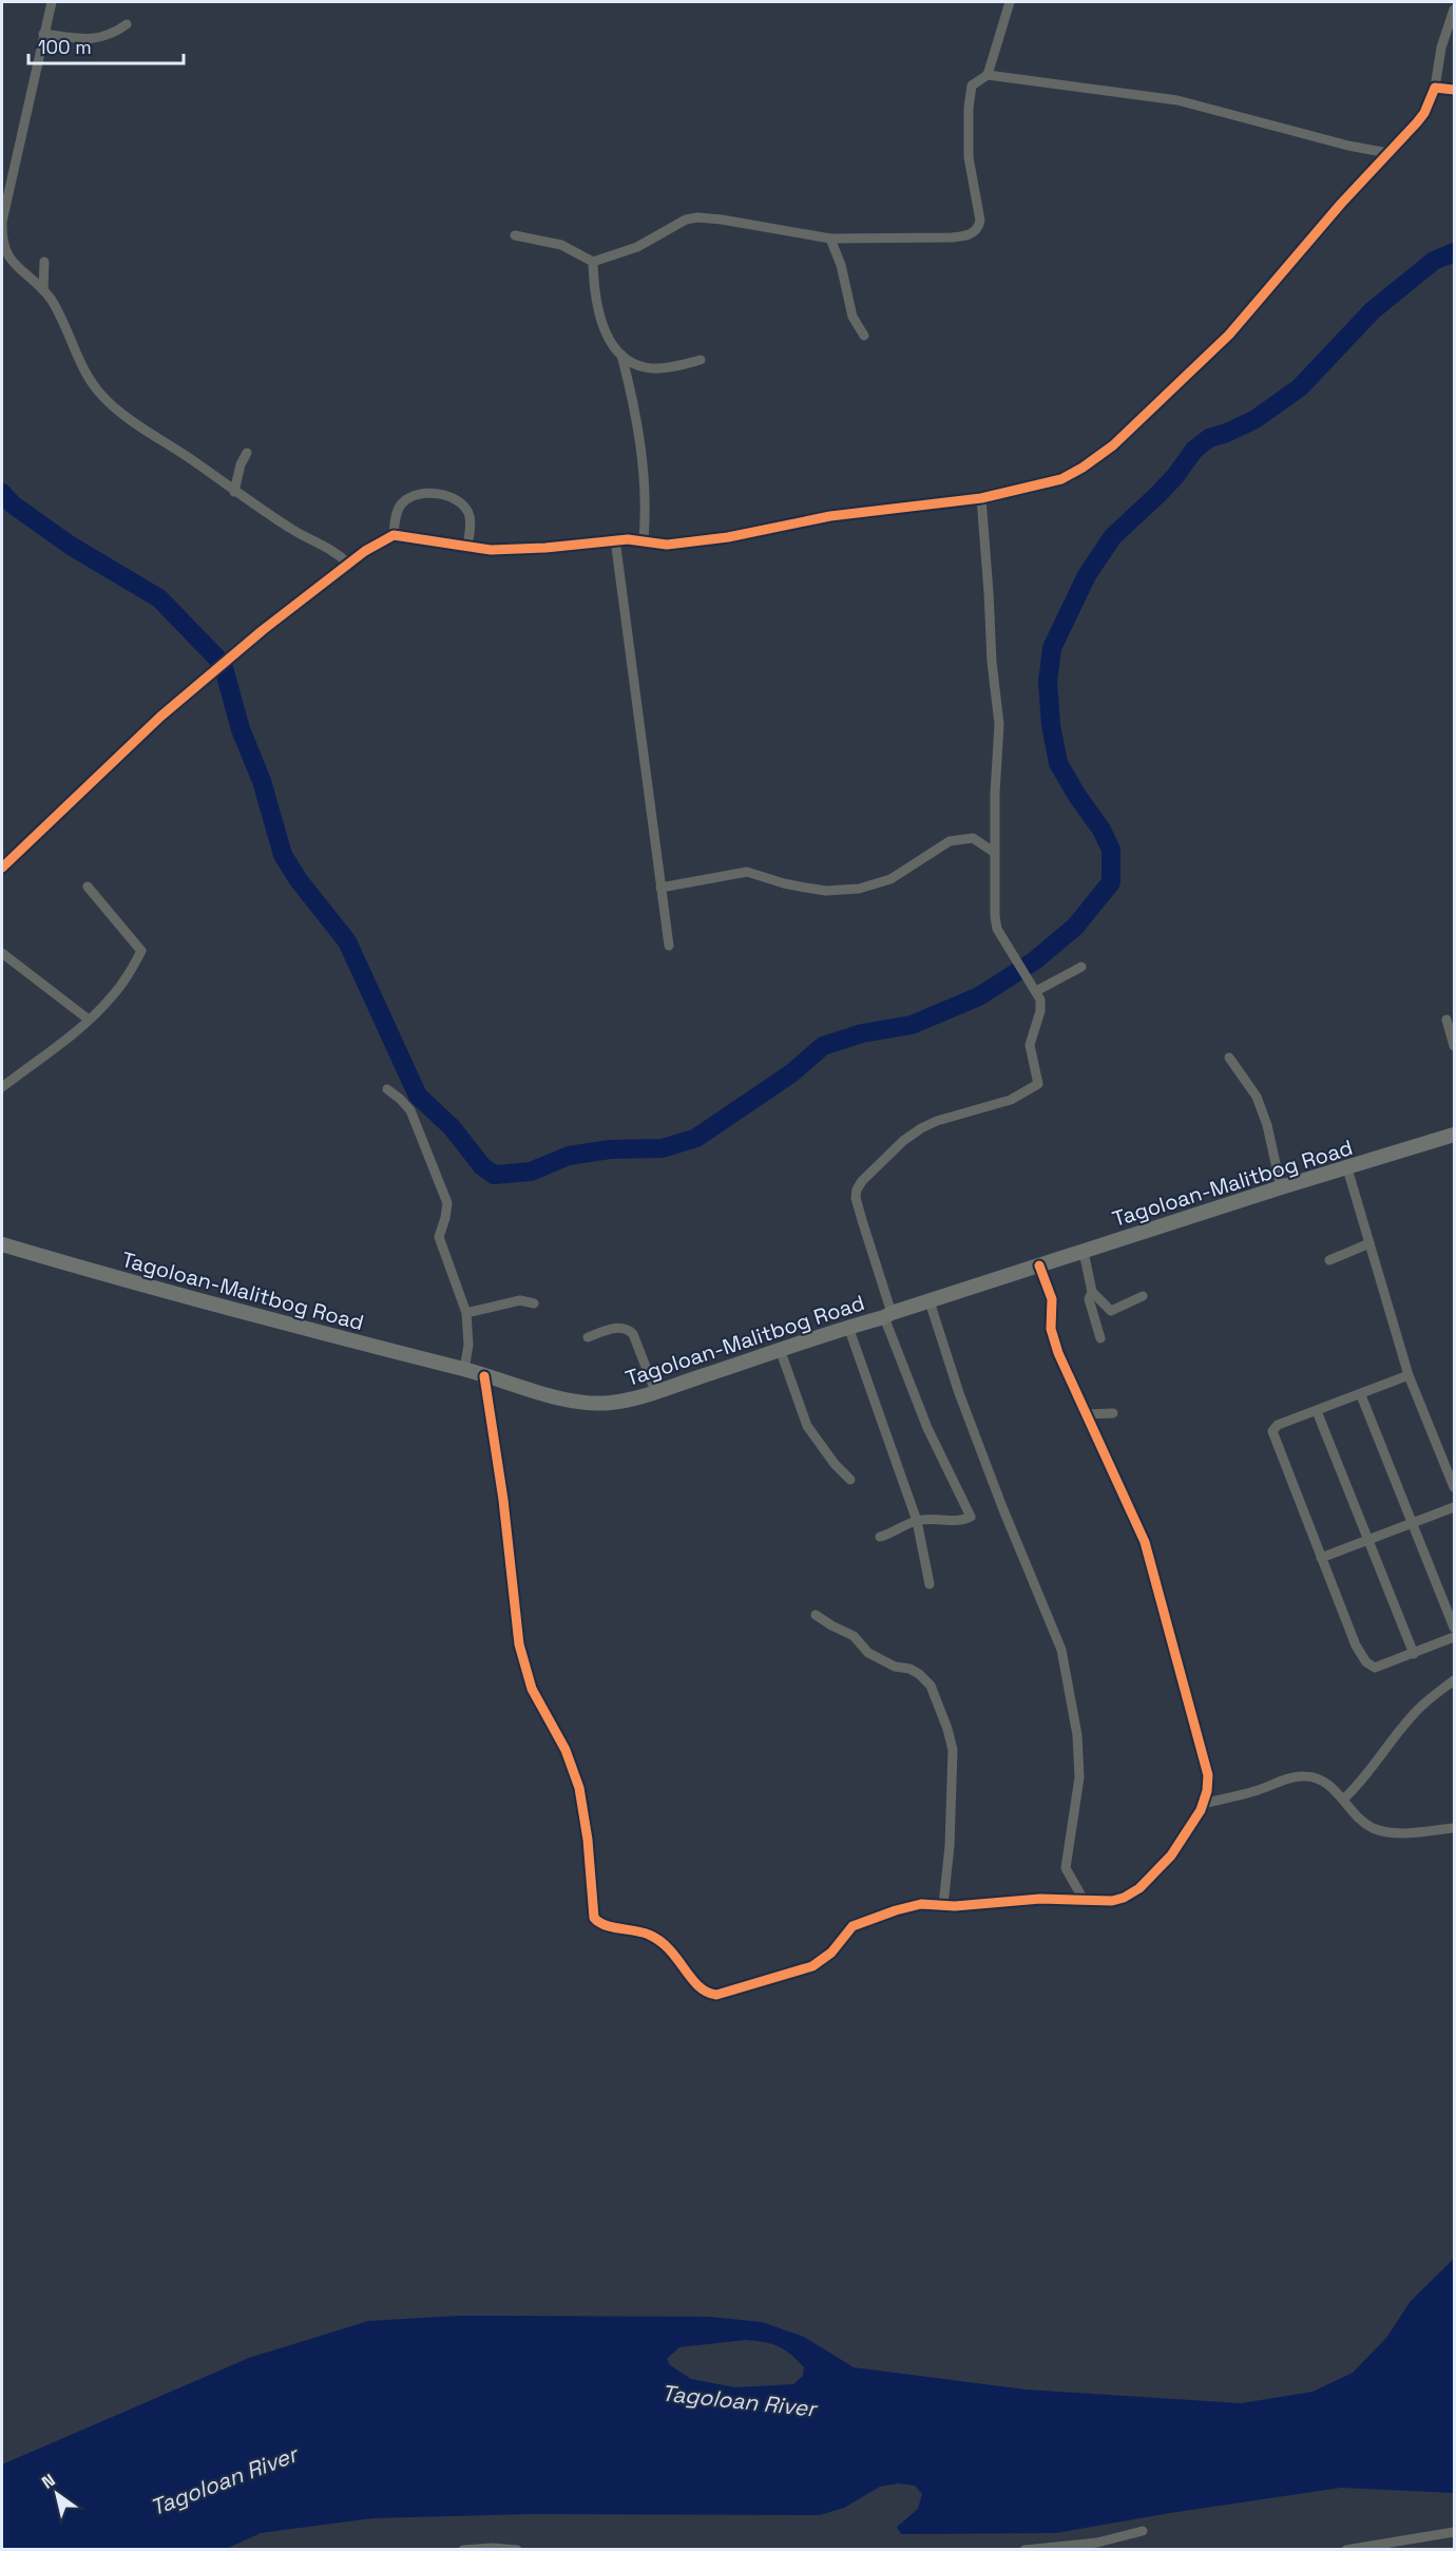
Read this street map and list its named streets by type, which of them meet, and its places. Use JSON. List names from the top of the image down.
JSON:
{
  "streets": {
    "main road": ["Tagoloan-Malitbog Road"]
  },
  "water": ["Tagoloan River"],
  "scale_bar": "100 m",
  "north": "top left"
}
